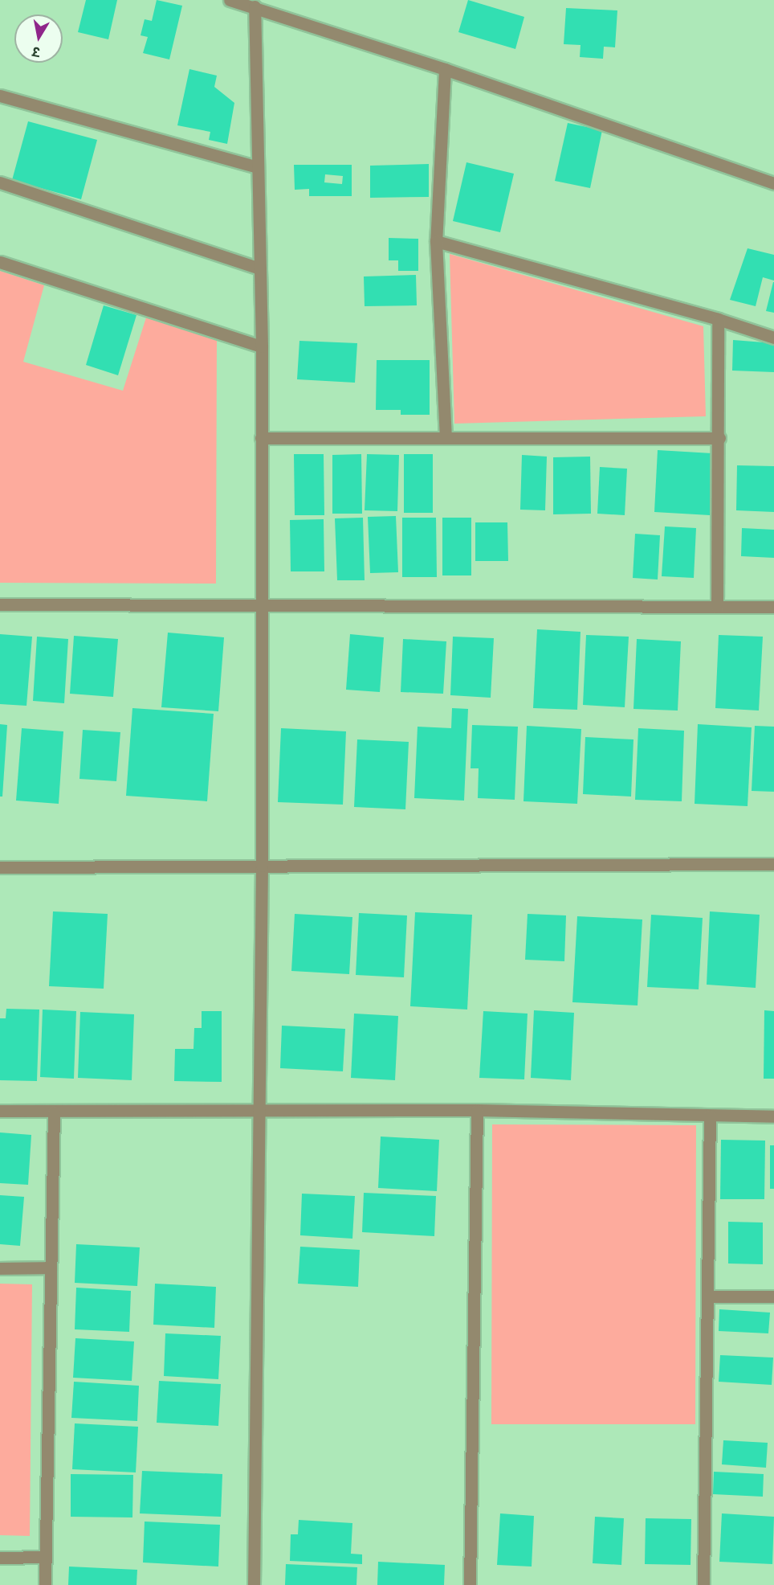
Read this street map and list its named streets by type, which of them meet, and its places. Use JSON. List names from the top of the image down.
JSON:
{
  "north": "bottom"
}
